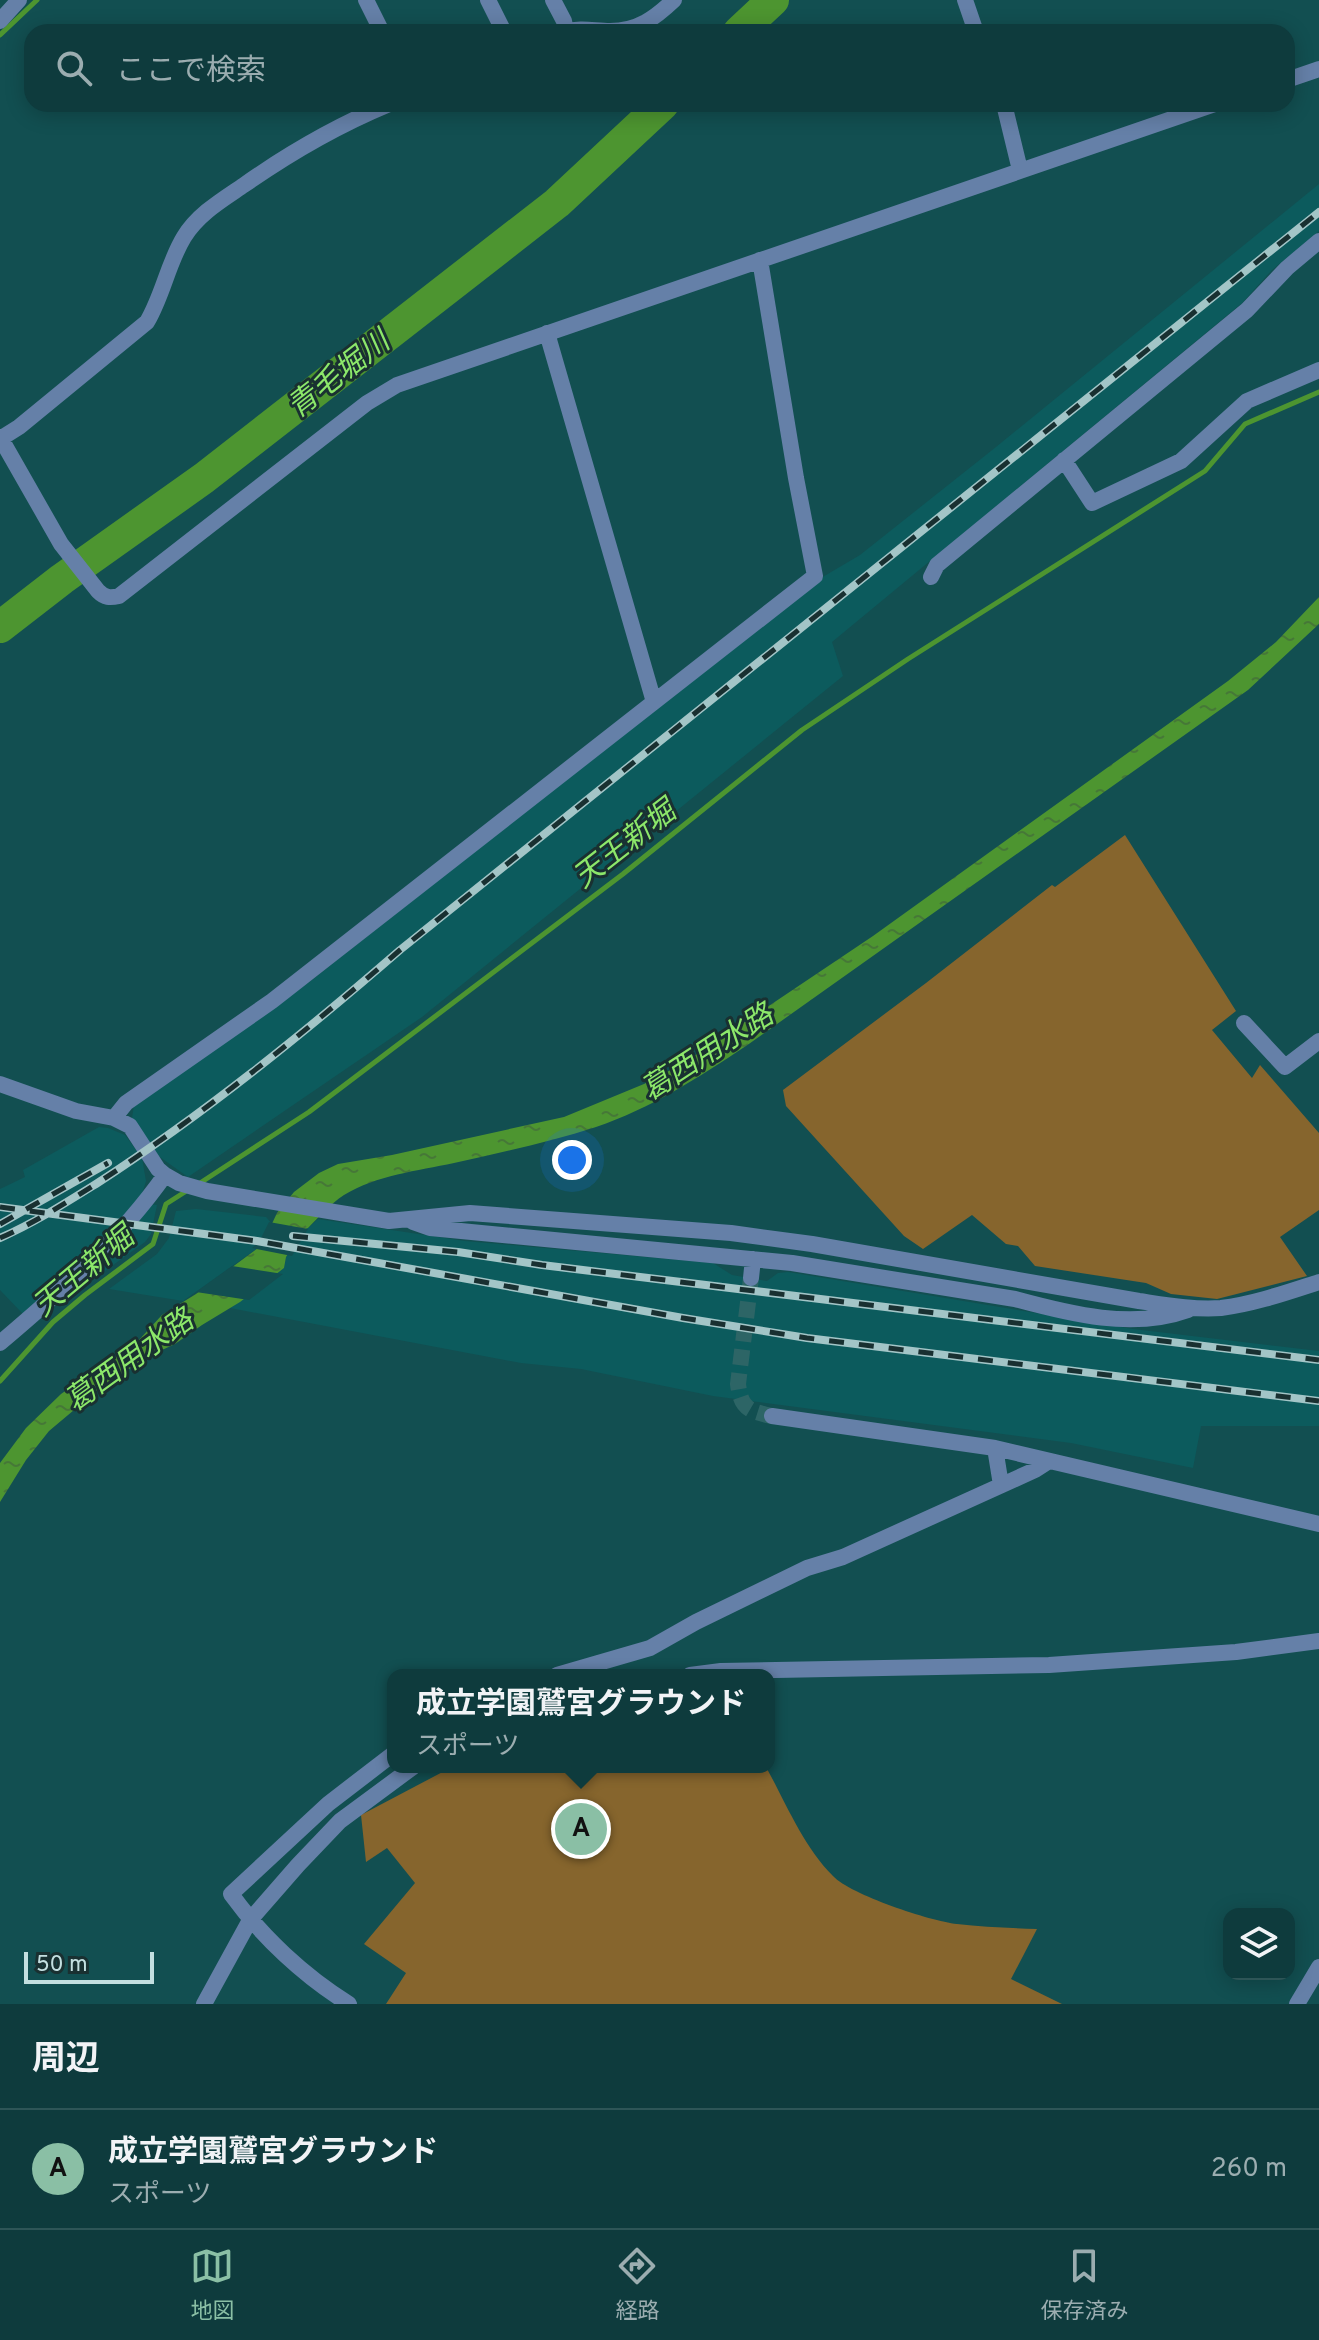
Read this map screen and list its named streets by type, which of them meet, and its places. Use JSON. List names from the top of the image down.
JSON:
{
  "water": ["青毛堀川", "天王新堀", "葛西用水路"],
  "scale_bar": "50 m",
  "page": {
    "search": "ここで検索",
    "popup": ["成立学園鷲宮グラウンド", "スポーツ"],
    "pins": "A",
    "scale": "50 m",
    "heading": "周辺",
    "list": [
      {
        "mark": "A",
        "name": "成立学園鷲宮グラウンド",
        "note": "スポーツ",
        "value": "260 m"
      }
    ],
    "nav": ["地図", "経路", "保存済み"]
  }
}
